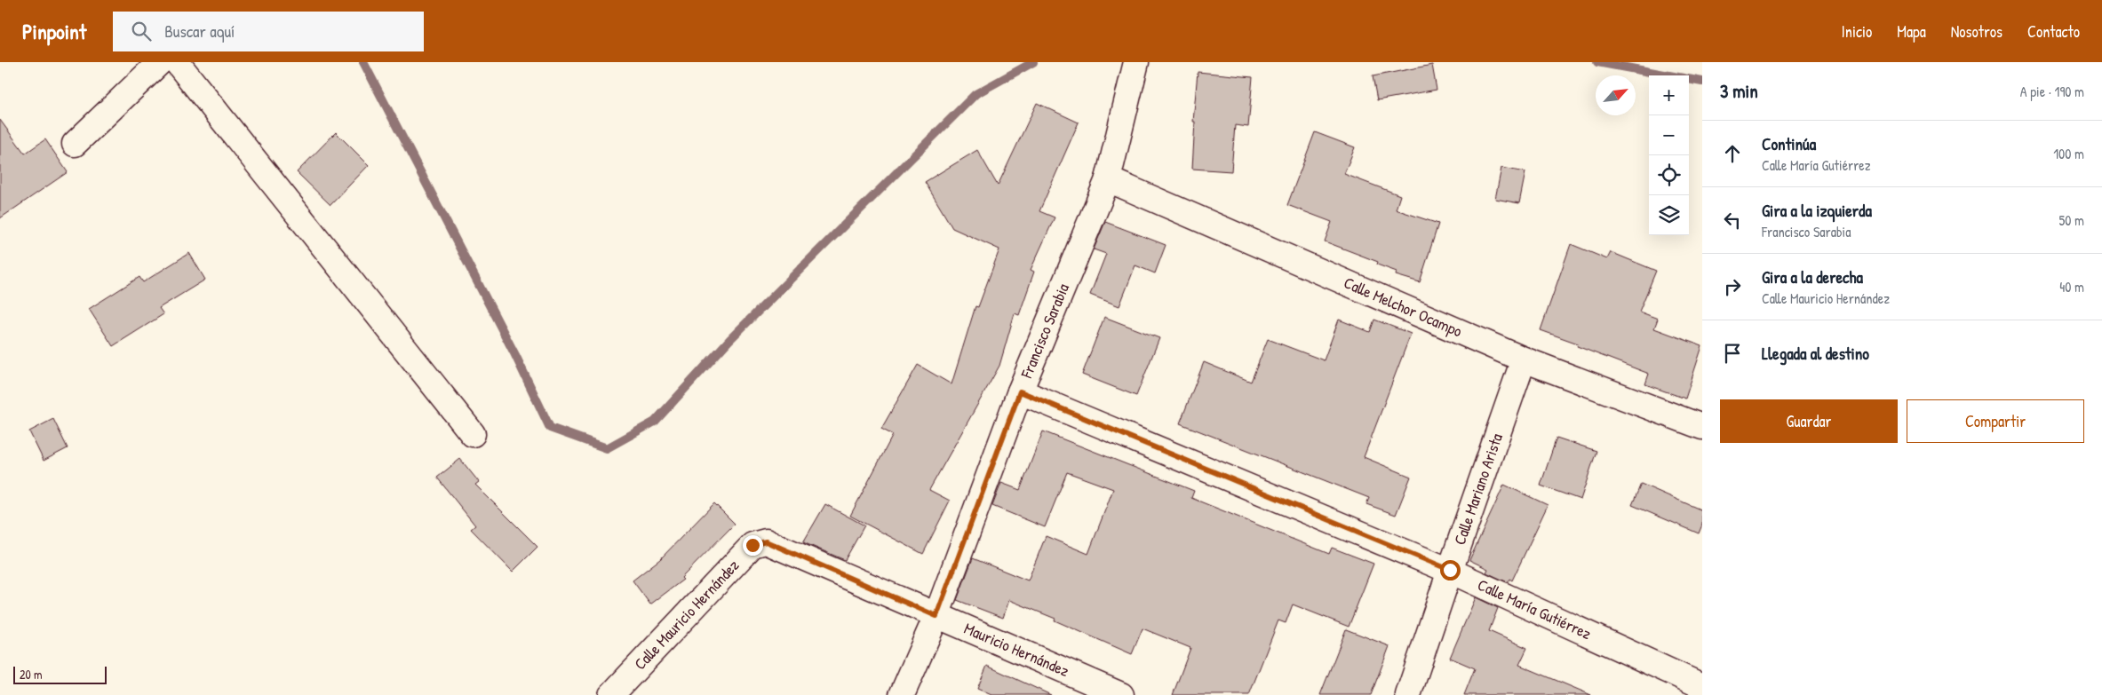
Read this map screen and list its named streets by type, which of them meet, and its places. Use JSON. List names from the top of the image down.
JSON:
{
  "streets": {
    "street": [
      "Calle Melchor Ocampo",
      "Francisco Sarabia",
      "Calle Mariano Arista",
      "Calle María Gutiérrez",
      "Calle Mauricio Hernández",
      "Mauricio Hernández"
    ]
  },
  "crossings": [
    ["Calle Melchor Ocampo", "Francisco Sarabia"],
    ["Calle Melchor Ocampo", "Calle Mariano Arista"],
    ["Francisco Sarabia", "Calle María Gutiérrez"],
    ["Francisco Sarabia", "Calle Mauricio Hernández"],
    ["Francisco Sarabia", "Mauricio Hernández"],
    ["Calle Mariano Arista", "Calle María Gutiérrez"],
    ["Calle Mauricio Hernández", "Mauricio Hernández"]
  ],
  "scale_bar": "20 m",
  "north": "top right",
  "page": {
    "header": "Pinpoint",
    "search": "Buscar aquí",
    "nav": [
      "Inicio",
      "Mapa",
      "Nosotros",
      "Contacto"
    ],
    "heading": ["3 min", "A pie · 190 m"],
    "map_buttons": ["+", "−"],
    "list": [
      ["Continúa", "Calle María Gutiérrez", "100 m"],
      ["Gira a la izquierda", "Francisco Sarabia", "50 m"],
      ["Gira a la derecha", "Calle Mauricio Hernández", "40 m"],
      "Llegada al destino"
    ],
    "buttons": ["Guardar", "Compartir"],
    "scale": "20 m"
  }
}
